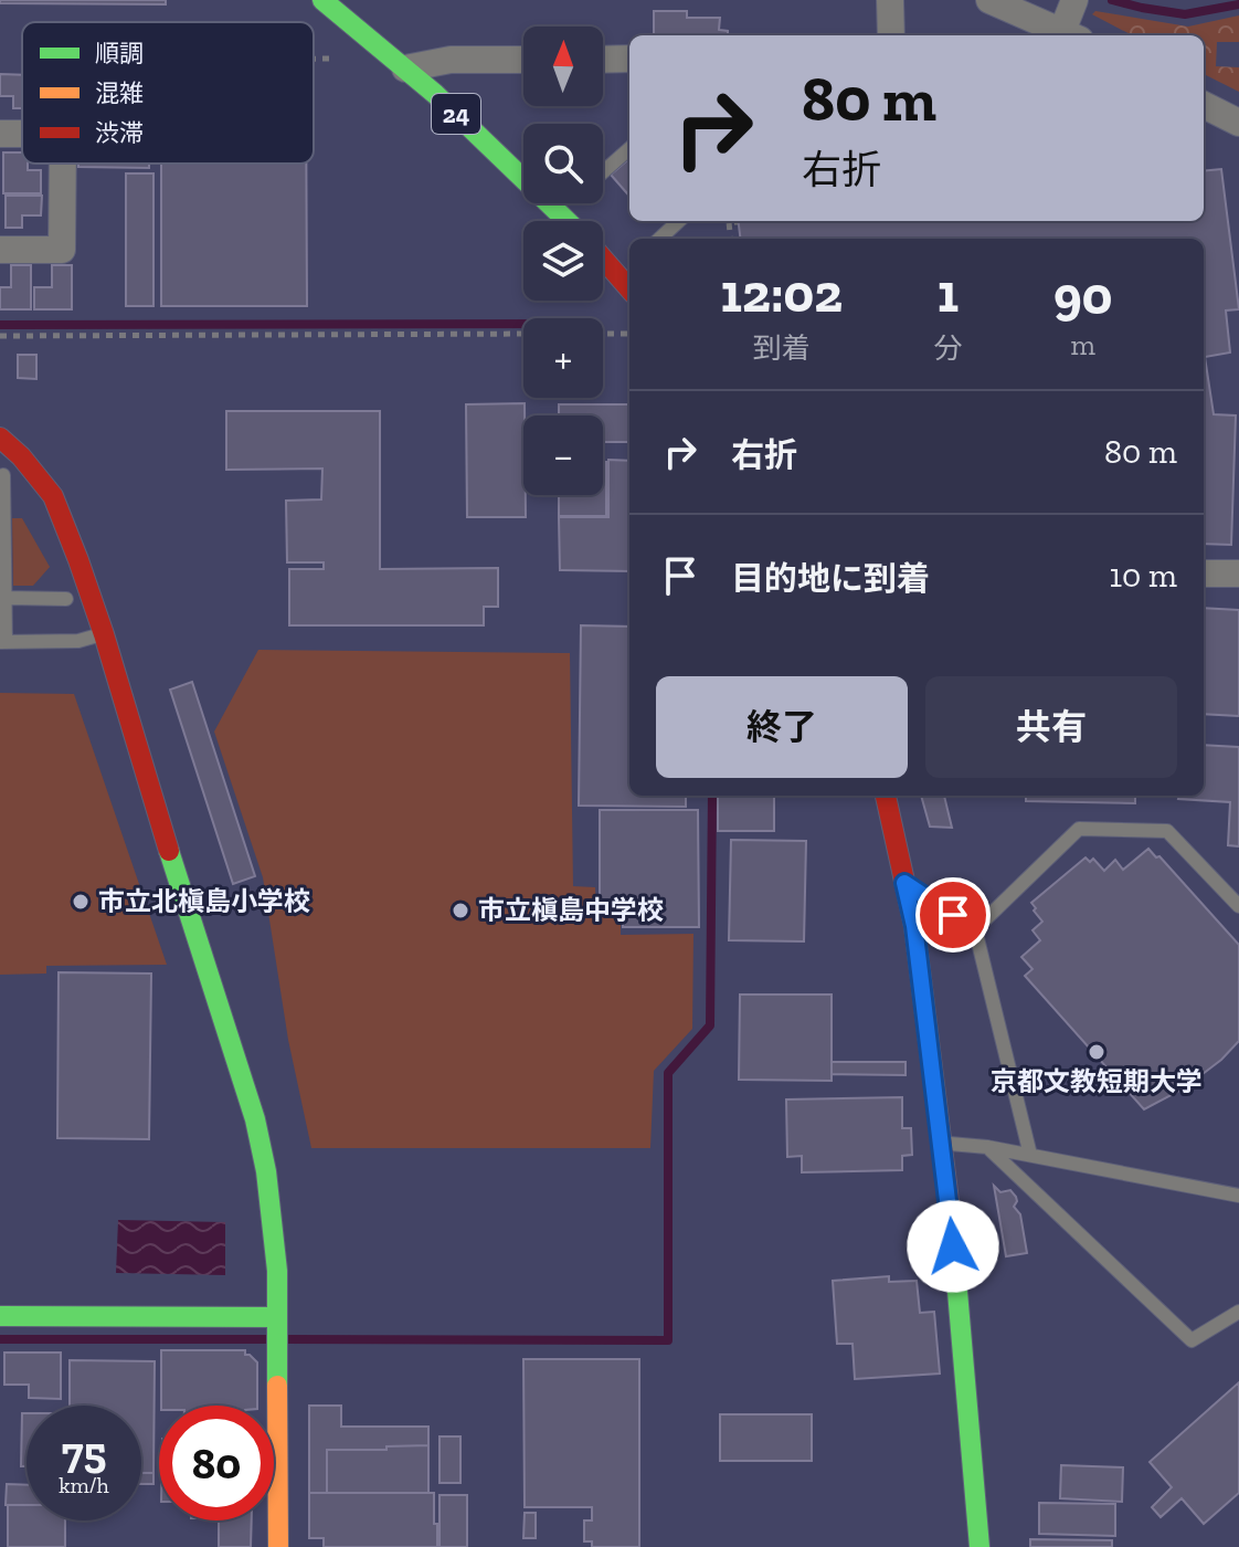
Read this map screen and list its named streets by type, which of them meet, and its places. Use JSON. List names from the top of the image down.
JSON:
{
  "streets": {
    "main road": ["24"]
  },
  "places": ["市立北槇島小学校", "市立槇島中学校", "京都文教短期大学"],
  "legend": ["順調", "混雑", "渋滞"],
  "north": "top",
  "page": {
    "map_buttons": ["+", "−"],
    "turn": ["80 m", "右折"],
    "eta": [
      "12:02",
      "到着",
      "1",
      "分",
      "90",
      "m"
    ],
    "list": [
      {
        "name": "右折",
        "value": "80 m"
      },
      {
        "name": "目的地に到着",
        "value": "10 m"
      }
    ],
    "buttons": ["終了", "共有"],
    "speed": "75 km/h",
    "limit": "80"
  }
}
